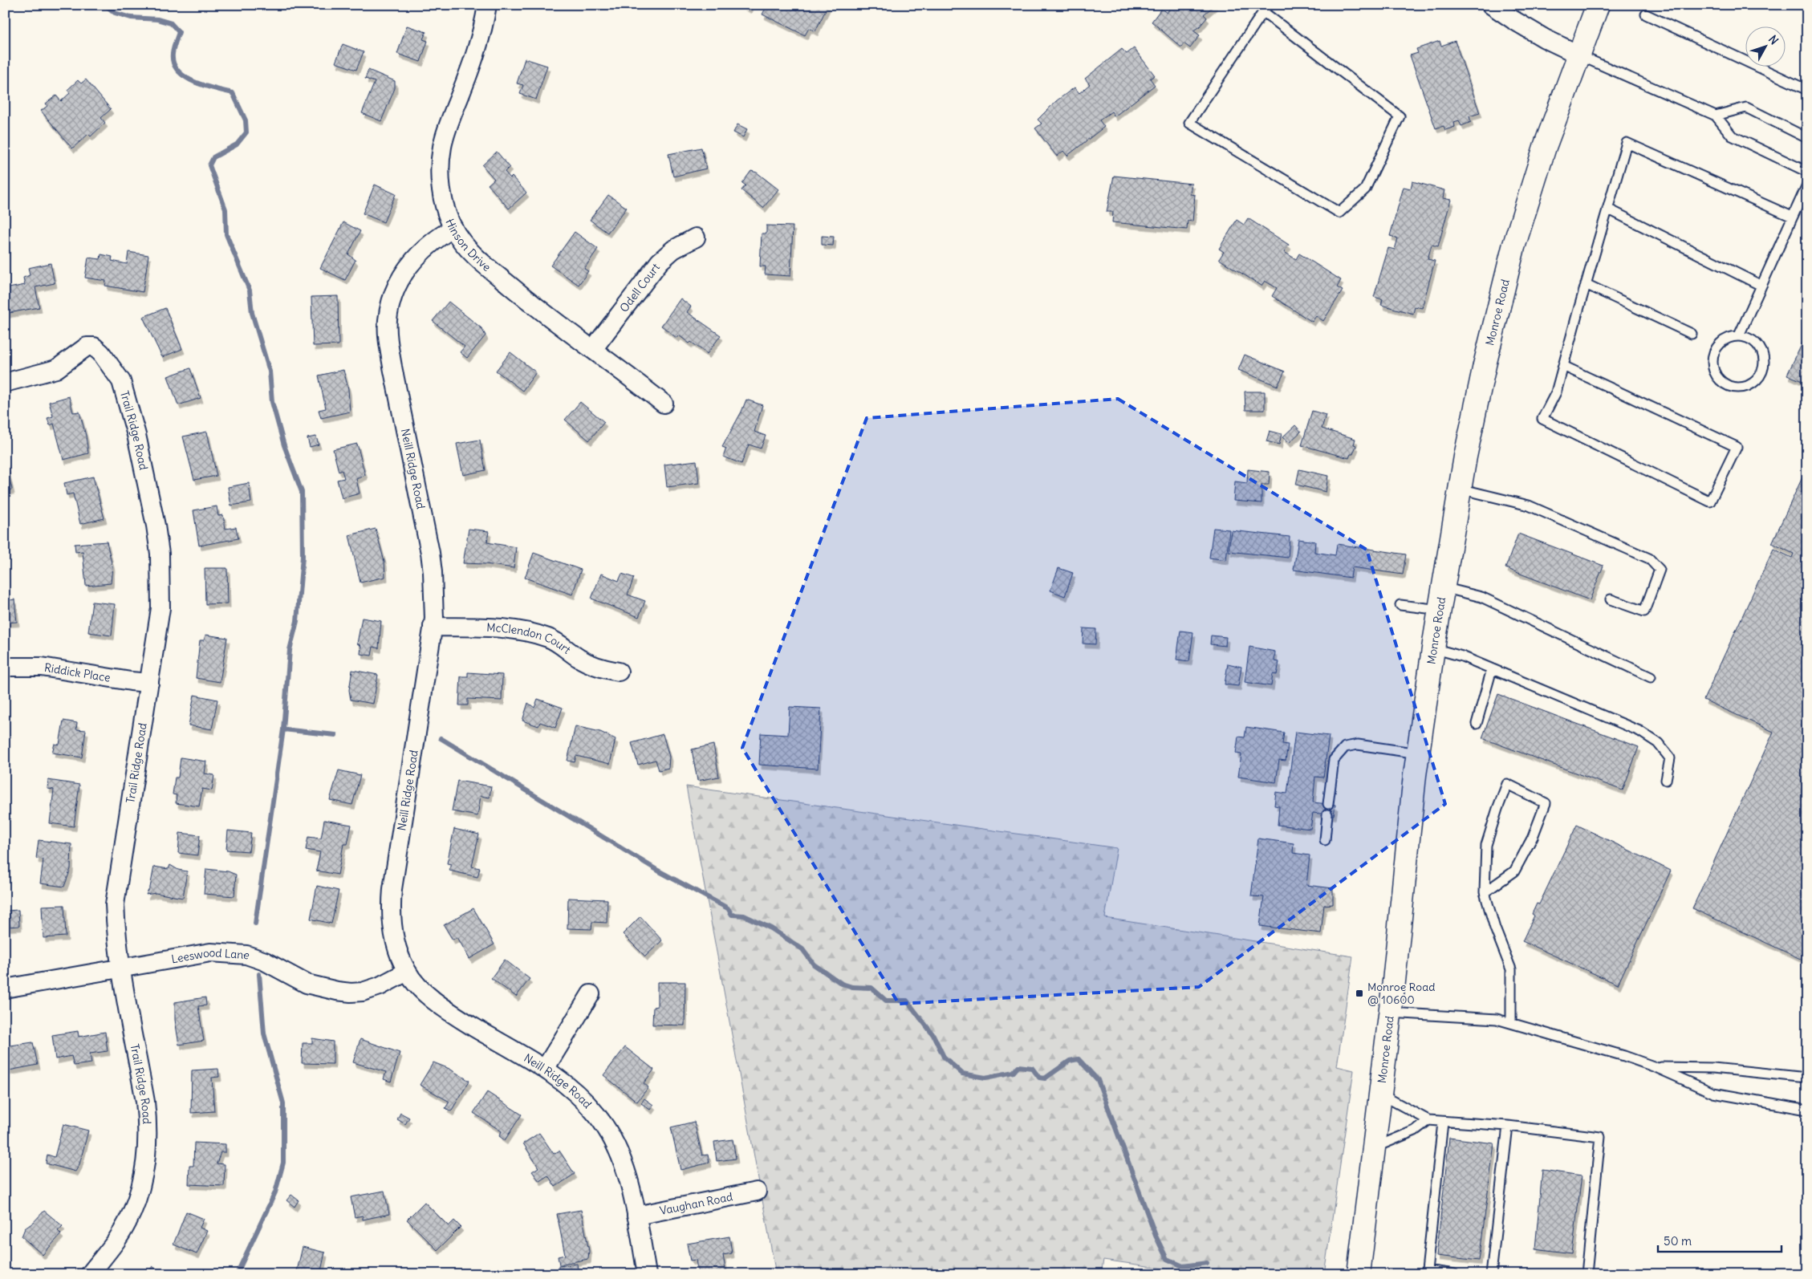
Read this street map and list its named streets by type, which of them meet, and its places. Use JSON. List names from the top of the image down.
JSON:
{
  "streets": {
    "main road": ["Monroe Road"],
    "street": [
      "Hinson Drive",
      "Odell Court",
      "Trail Ridge Road",
      "Neill Ridge Road",
      "McClendon Court",
      "Riddick Place",
      "Leeswood Lane",
      "Vaughan Road"
    ]
  },
  "crossings": [
    ["Hinson Drive", "Odell Court"],
    ["Hinson Drive", "Neill Ridge Road"],
    ["Trail Ridge Road", "Riddick Place"],
    ["Trail Ridge Road", "Leeswood Lane"],
    ["Neill Ridge Road", "McClendon Court"],
    ["Neill Ridge Road", "Leeswood Lane"],
    ["Neill Ridge Road", "Vaughan Road"]
  ],
  "places": {
    "transit": ["Monroe Road @ 10600"]
  },
  "scale_bar": "50 m",
  "north": "top right"
}
